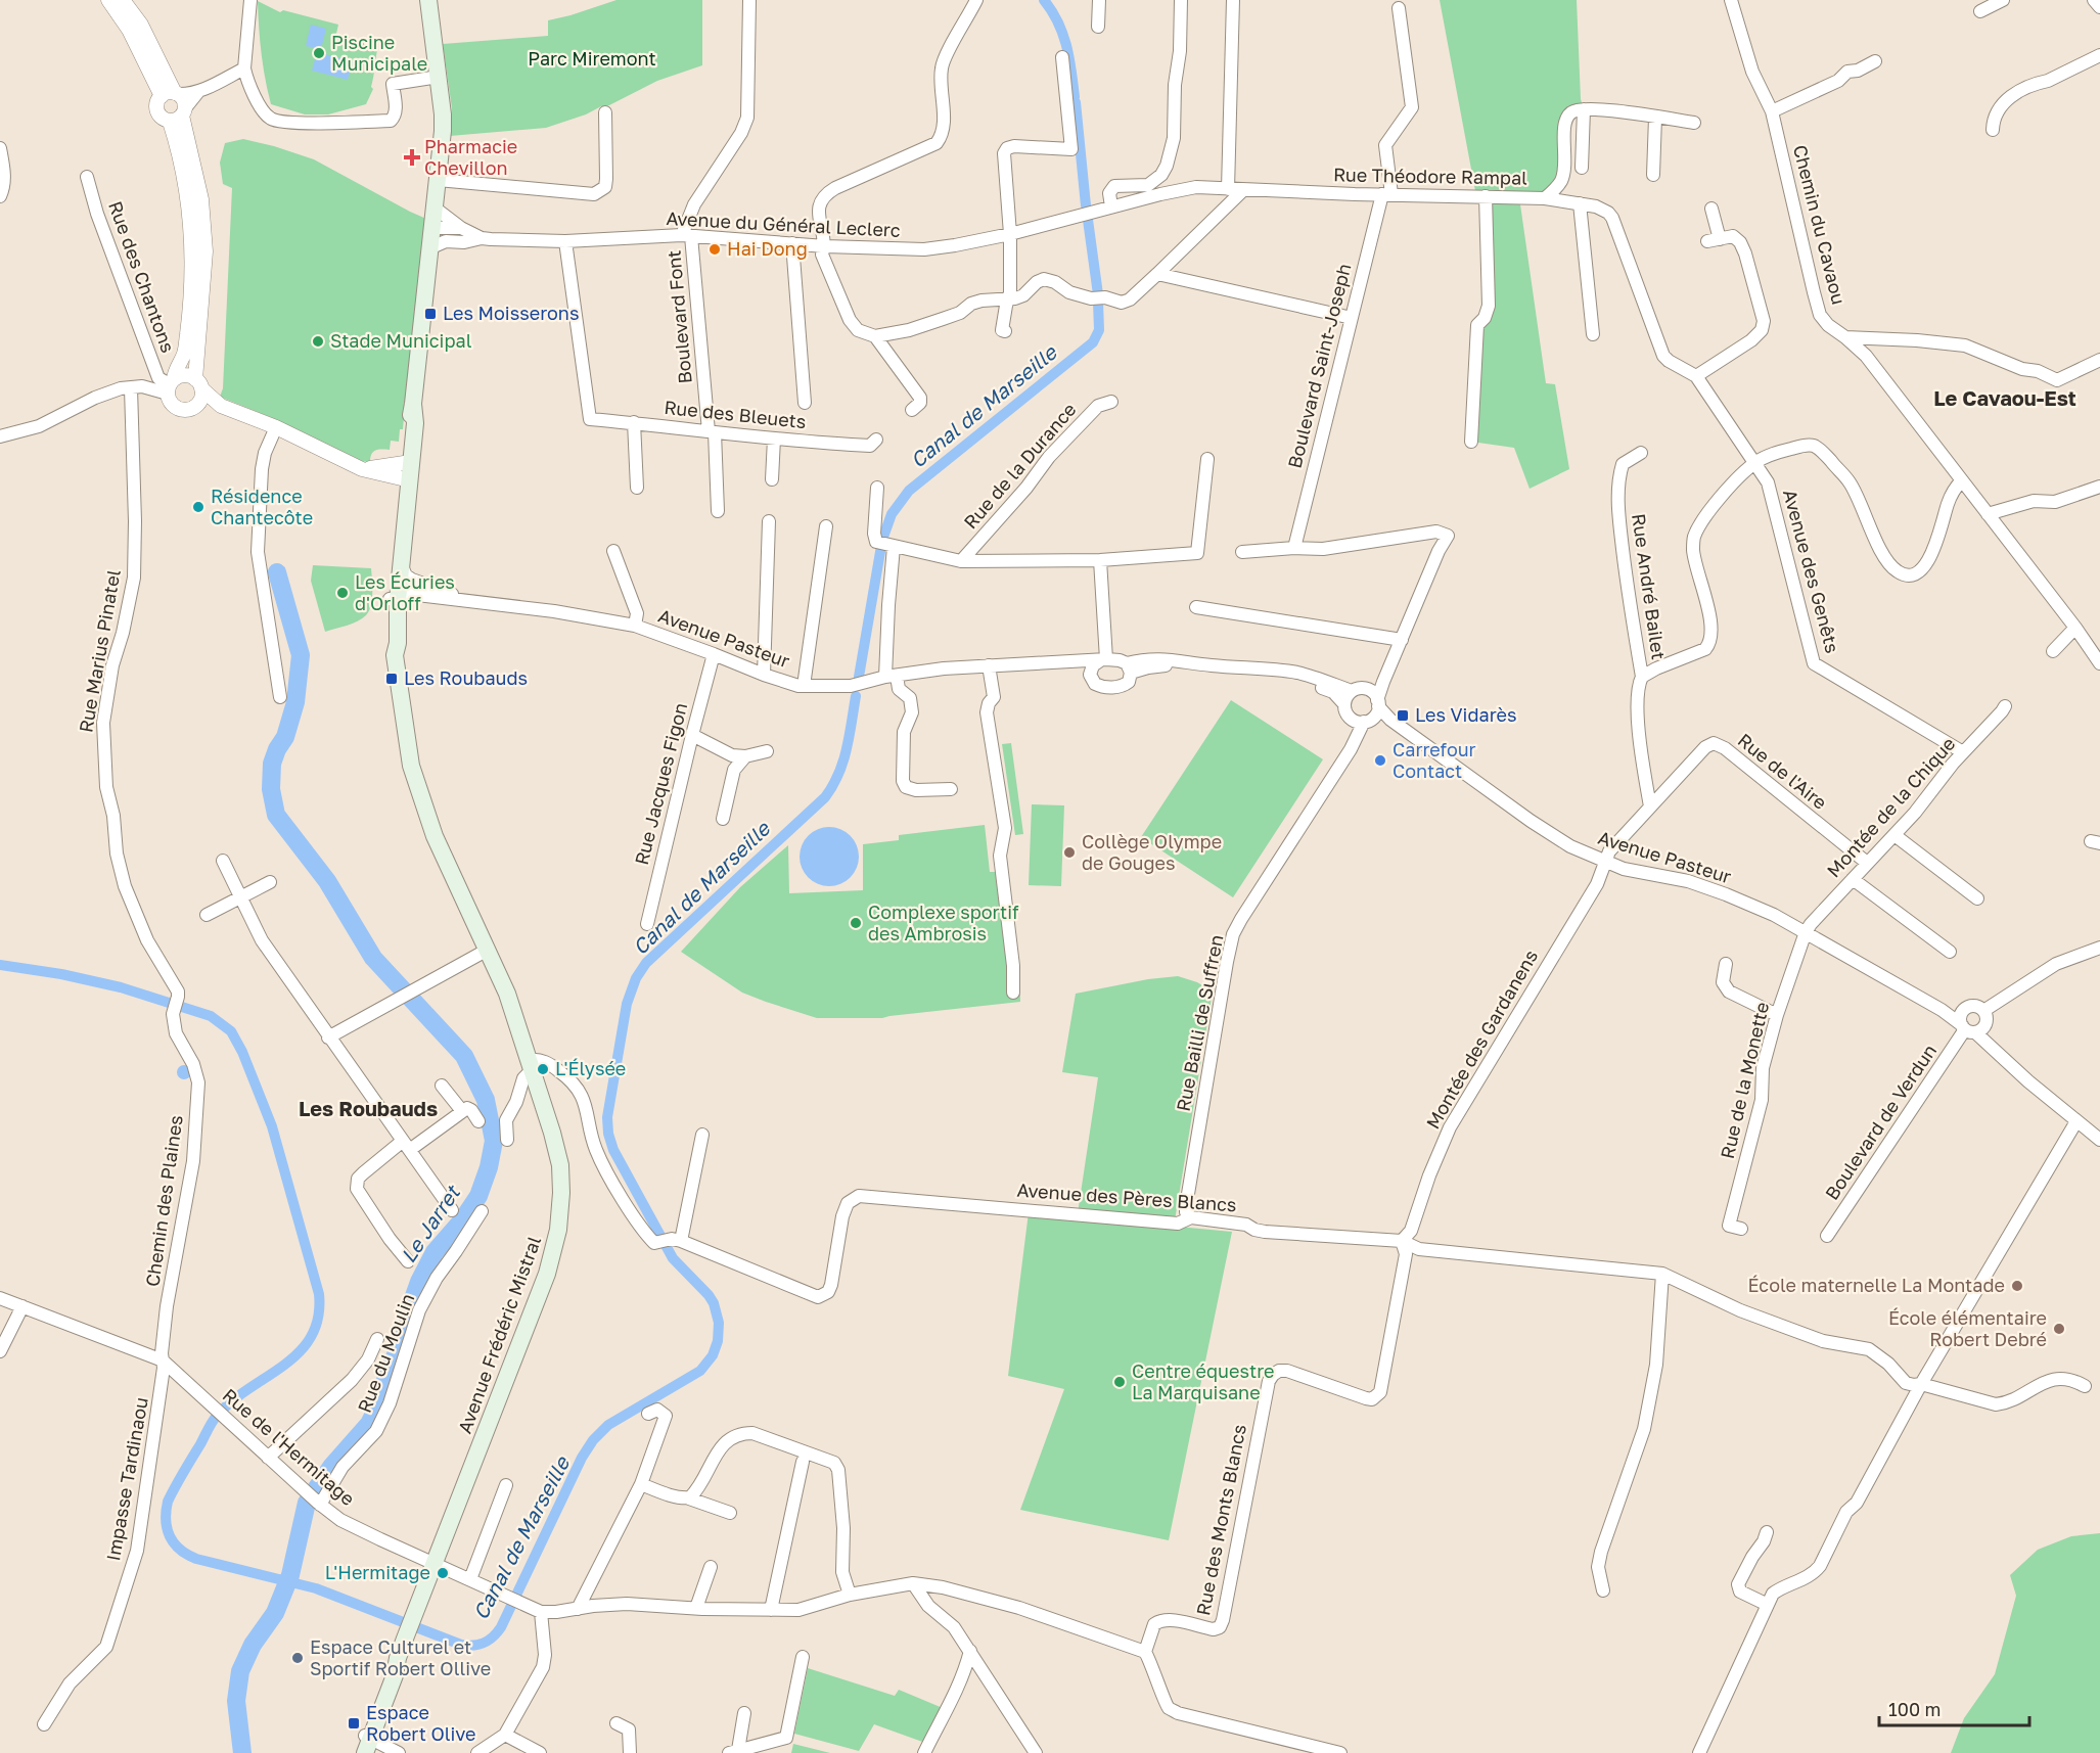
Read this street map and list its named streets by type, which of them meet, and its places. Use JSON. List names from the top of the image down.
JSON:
{
  "streets": {
    "main road": ["Avenue Frédéric Mistral"],
    "street": [
      "Rue Théodore Rampal",
      "Avenue du Général Leclerc",
      "Chemin du Cavaou",
      "Rue des Chantons",
      "Boulevard Font",
      "Boulevard Saint-Joseph",
      "Rue des Bleuets",
      "Rue de la Durance",
      "Avenue des Genêts",
      "Rue André Bailet",
      "Avenue Pasteur",
      "Rue Marius Pinatel",
      "Rue de l'Aire",
      "Rue Jacques Figon",
      "Montée de la Chique",
      "Rue Bailli de Suffren",
      "Montée des Gardanens",
      "Rue de la Monette",
      "Boulevard de Verdun",
      "Avenue des Pères Blancs",
      "Chemin des Plaines",
      "Rue du Moulin",
      "Rue de l'Hermitage",
      "Impasse Tardinaou",
      "Rue des Monts Blancs"
    ]
  },
  "crossings": [
    ["Rue Théodore Rampal", "Boulevard Saint-Joseph"],
    ["Rue Théodore Rampal", "Avenue des Genêts"],
    ["Avenue du Général Leclerc", "Boulevard Font"],
    ["Avenue du Général Leclerc", "Rue des Bleuets"],
    ["Avenue du Général Leclerc", "Avenue Frédéric Mistral"],
    ["Boulevard Font", "Rue des Bleuets"],
    ["Avenue des Genêts", "Montée de la Chique"],
    ["Rue André Bailet", "Rue de l'Aire"],
    ["Avenue Pasteur", "Rue de l'Aire"],
    ["Avenue Pasteur", "Rue Jacques Figon"],
    ["Avenue Pasteur", "Montée de la Chique"],
    ["Avenue Pasteur", "Rue Bailli de Suffren"],
    ["Avenue Pasteur", "Montée des Gardanens"],
    ["Avenue Pasteur", "Rue de la Monette"],
    ["Avenue Pasteur", "Boulevard de Verdun"],
    ["Avenue Pasteur", "Avenue Frédéric Mistral"],
    ["Rue Marius Pinatel", "Chemin des Plaines"],
    ["Rue de l'Aire", "Montée de la Chique"],
    ["Rue de l'Aire", "Montée des Gardanens"],
    ["Montée de la Chique", "Rue de la Monette"],
    ["Rue Bailli de Suffren", "Avenue des Pères Blancs"],
    ["Montée des Gardanens", "Avenue des Pères Blancs"],
    ["Montée des Gardanens", "Rue des Monts Blancs"],
    ["Avenue des Pères Blancs", "Avenue Frédéric Mistral"],
    ["Avenue des Pères Blancs", "Rue des Monts Blancs"],
    ["Chemin des Plaines", "Rue de l'Hermitage"],
    ["Chemin des Plaines", "Impasse Tardinaou"],
    ["Avenue Frédéric Mistral", "Rue de l'Hermitage"],
    ["Rue du Moulin", "Rue de l'Hermitage"],
    ["Rue de l'Hermitage", "Impasse Tardinaou"]
  ],
  "districts": ["Le Cavaou-Est", "Les Roubauds"],
  "water": ["Canal de Marseille", "Le Jarret"],
  "parks": ["Parc Miremont"],
  "places": {
    "other": [
      "Piscine Municipale",
      "Hai Dong",
      "Stade Municipal",
      "Résidence Chantecôte",
      "Les Écuries d'Orloff",
      "Carrefour Contact",
      "Collège Olympe de Gouges",
      "Complexe sportif des Ambrosis",
      "L'Élysée",
      "École maternelle La Montade",
      "École élémentaire Robert Debré",
      "Centre équestre La Marquisane",
      "L'Hermitage",
      "Espace Culturel et Sportif Robert Ollive"
    ],
    "health": ["Pharmacie Chevillon"],
    "transit": [
      "Les Moisserons",
      "Les Roubauds",
      "Les Vidarès",
      "Espace Robert Olive"
    ]
  },
  "scale_bar": "100 m"
}
